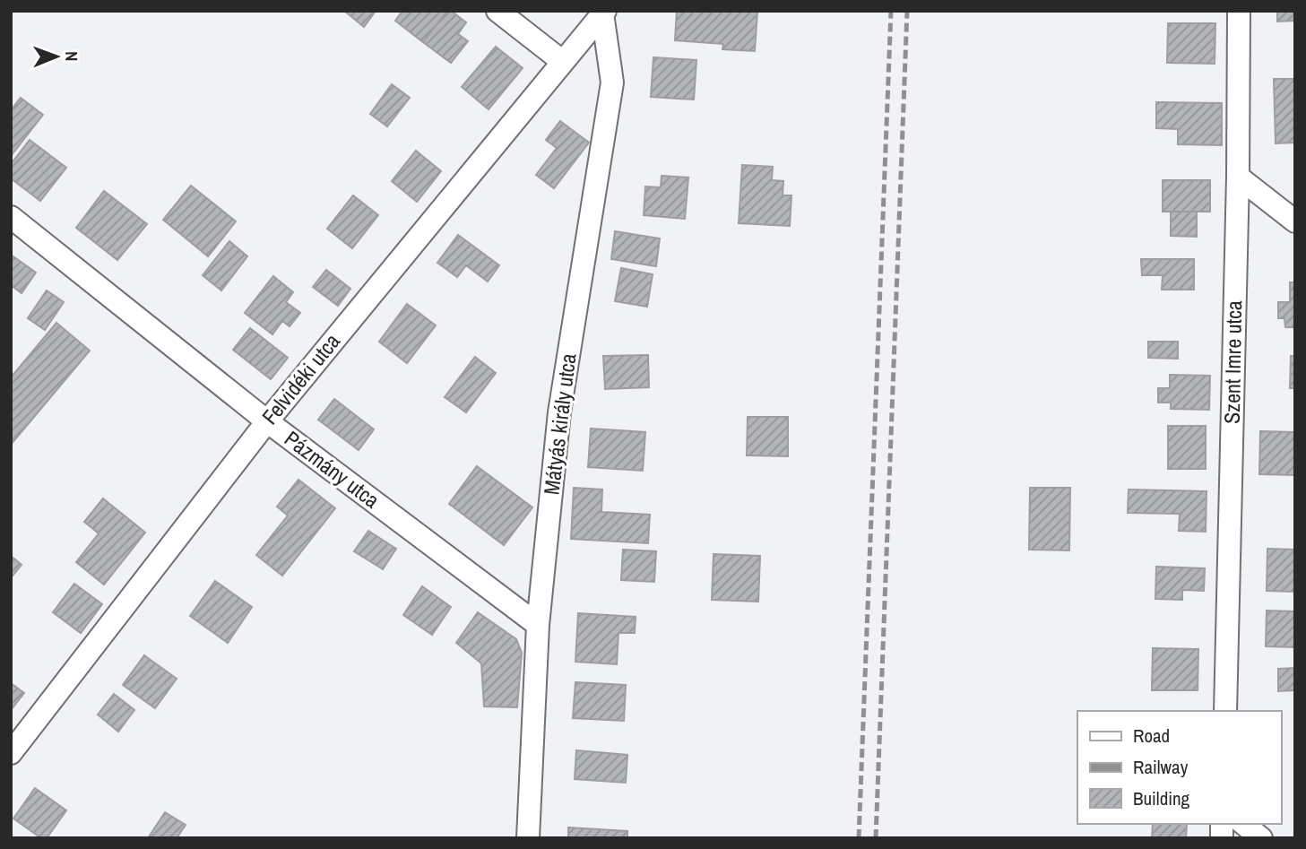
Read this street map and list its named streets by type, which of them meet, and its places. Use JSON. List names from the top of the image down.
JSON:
{
  "streets": {
    "street": [
      "Szent Imre utca",
      "Felvidéki utca",
      "Mátyás király utca",
      "Pázmány utca"
    ]
  },
  "crossings": [
    ["Felvidéki utca", "Mátyás király utca"],
    ["Felvidéki utca", "Pázmány utca"],
    ["Mátyás király utca", "Pázmány utca"]
  ],
  "legend": ["Road", "Railway", "Building"],
  "north": "right"
}
